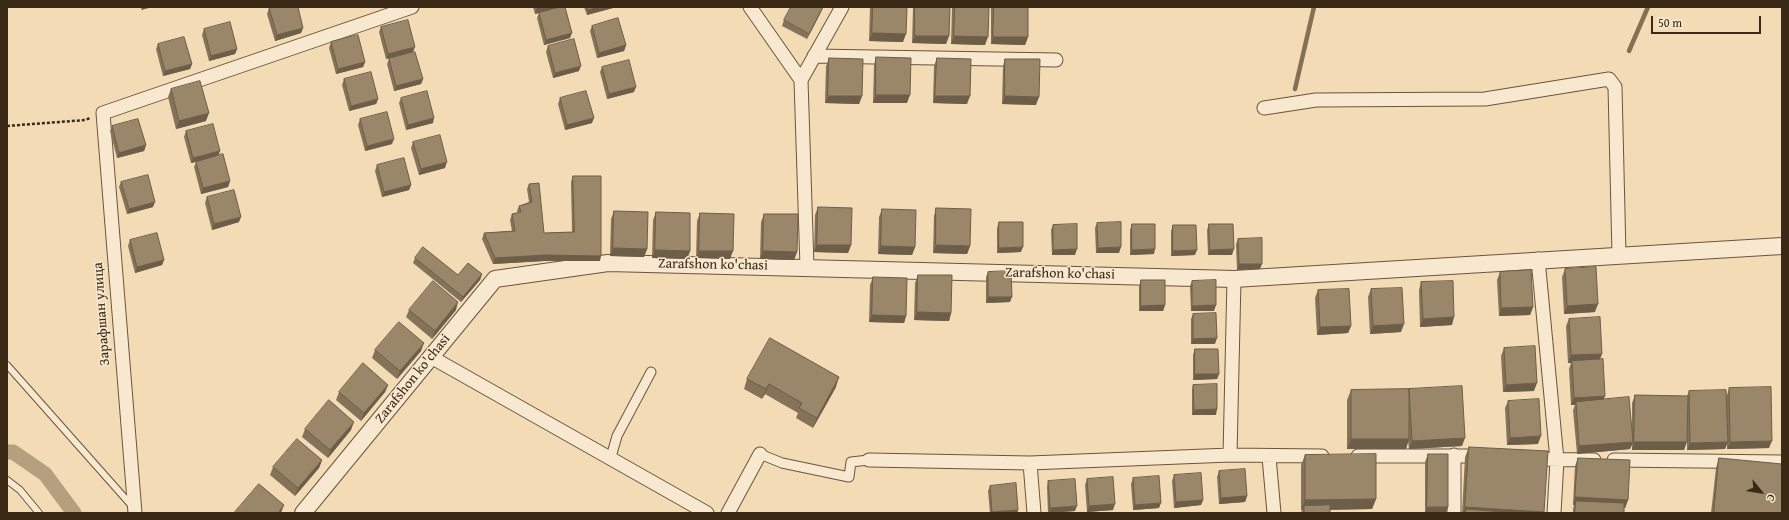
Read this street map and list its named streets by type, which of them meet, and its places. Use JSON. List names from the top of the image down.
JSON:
{
  "streets": {
    "street": ["Zarafshon ko'chasi", "Зарафшан улица"]
  },
  "scale_bar": "50 m",
  "north": "bottom right"
}
